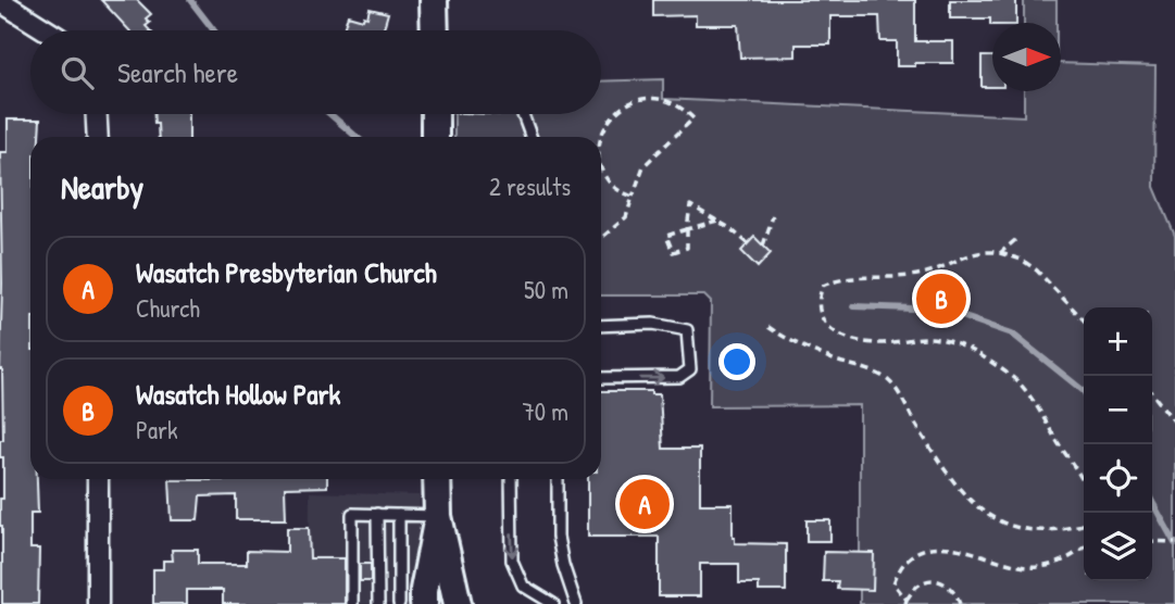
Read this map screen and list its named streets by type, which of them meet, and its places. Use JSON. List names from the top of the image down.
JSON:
{
  "north": "right",
  "page": {
    "search": "Search here",
    "heading": ["Nearby", "2 results"],
    "list": [
      {
        "mark": "A",
        "name": "Wasatch Presbyterian Church",
        "note": "Church",
        "value": "50 m"
      },
      {
        "mark": "B",
        "name": "Wasatch Hollow Park",
        "note": "Park",
        "value": "70 m"
      }
    ],
    "pins": ["B", "A"],
    "map_buttons": ["+", "−"]
  }
}
